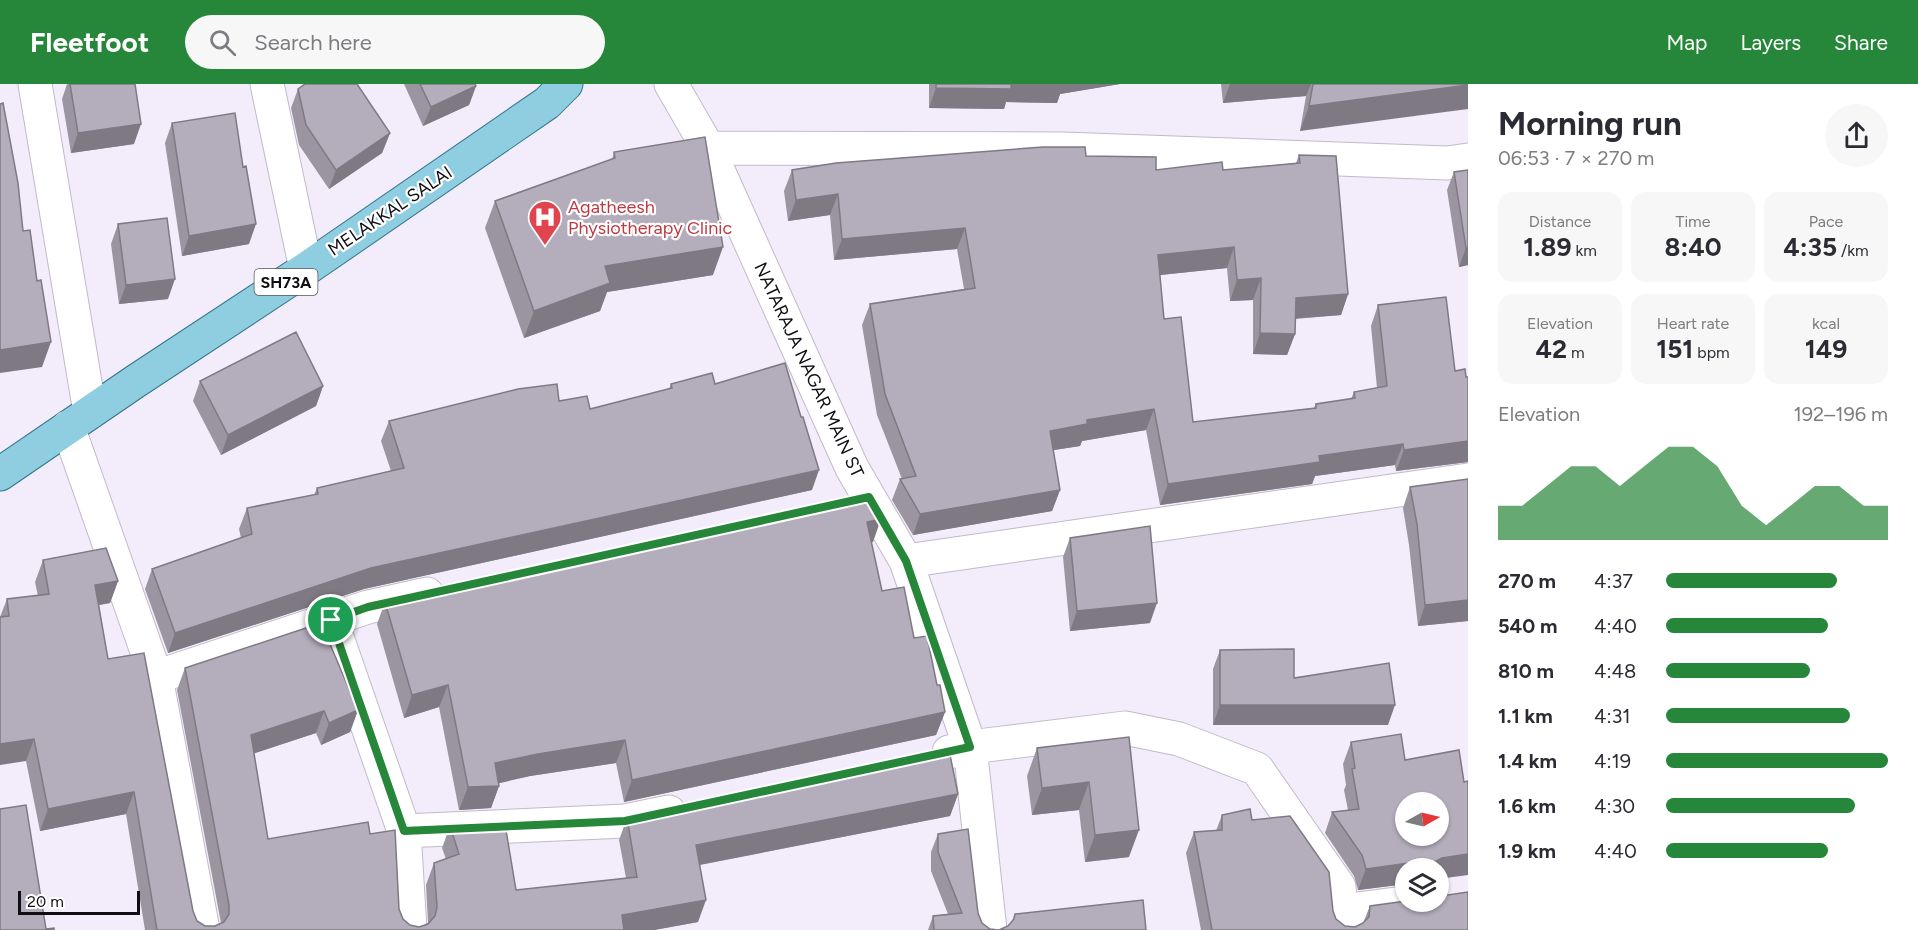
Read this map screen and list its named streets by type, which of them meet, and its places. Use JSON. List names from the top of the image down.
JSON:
{
  "streets": {
    "main road": ["MELAKKAL SALAI", "SH73A"],
    "street": ["NATARAJA NAGAR MAIN ST"]
  },
  "places": {
    "hospital": ["Agatheesh Physiotherapy Clinic"]
  },
  "scale_bar": "20 m",
  "north": "right",
  "page": {
    "header": "Fleetfoot",
    "search": "Search here",
    "nav": ["Map", "Layers", "Share"],
    "heading": ["Morning run", "06:53 · 7 × 270 m"],
    "stats": [
      ["Distance", "1.89 km"],
      ["Time", "8:40"],
      ["Pace", "4:35 /km"],
      ["Elevation", "42 m"],
      ["Heart rate", "151 bpm"],
      ["kcal", "149"]
    ],
    "chart": ["Elevation", "192–196 m"],
    "list": [
      {
        "name": "270 m",
        "note": "4:37"
      },
      {
        "name": "540 m",
        "note": "4:40"
      },
      {
        "name": "810 m",
        "note": "4:48"
      },
      {
        "name": "1.1 km",
        "note": "4:31"
      },
      {
        "name": "1.4 km",
        "note": "4:19"
      },
      {
        "name": "1.6 km",
        "note": "4:30"
      },
      {
        "name": "1.9 km",
        "note": "4:40"
      }
    ],
    "scale": "20 m"
  }
}
